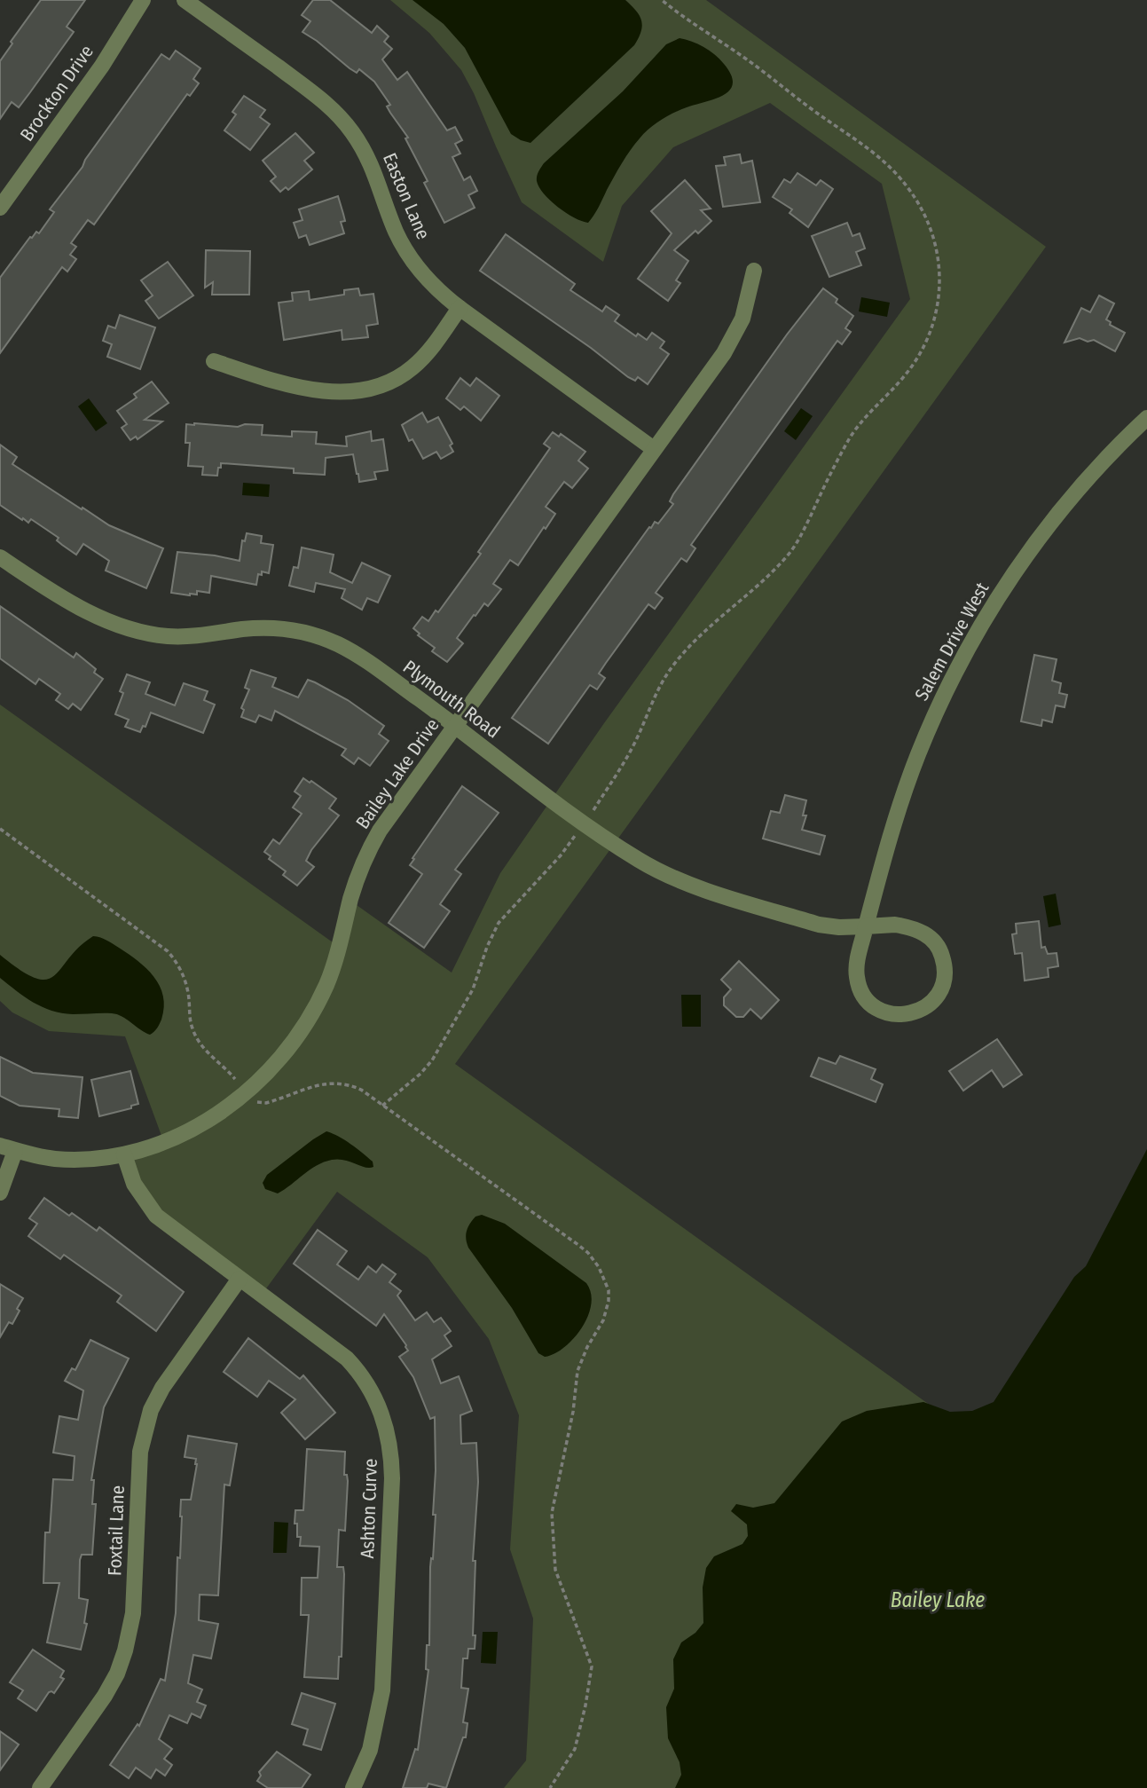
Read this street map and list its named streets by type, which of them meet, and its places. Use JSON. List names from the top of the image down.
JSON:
{
  "streets": {
    "street": [
      "Brockton Drive",
      "Easton Lane",
      "Salem Drive West",
      "Plymouth Road",
      "Bailey Lake Drive",
      "Ashton Curve",
      "Foxtail Lane"
    ]
  },
  "crossings": [
    ["Easton Lane", "Bailey Lake Drive"],
    ["Salem Drive West", "Plymouth Road"],
    ["Plymouth Road", "Bailey Lake Drive"],
    ["Bailey Lake Drive", "Ashton Curve"],
    ["Ashton Curve", "Foxtail Lane"]
  ],
  "water": ["Bailey Lake"]
}
